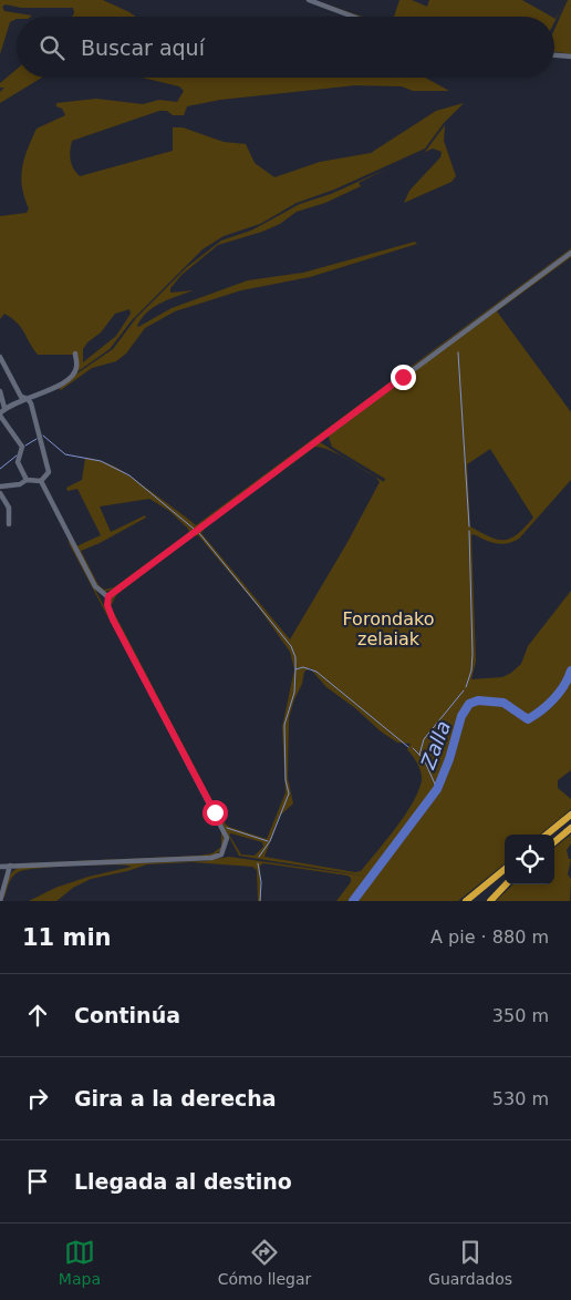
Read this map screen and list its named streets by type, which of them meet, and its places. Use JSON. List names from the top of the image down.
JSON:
{
  "water": ["Zalla"],
  "parks": ["Forondako zelaiak"],
  "page": {
    "search": "Buscar aquí",
    "heading": ["11 min", "A pie · 880 m"],
    "list": [
      ["Continúa", "350 m"],
      ["Gira a la derecha", "530 m"],
      "Llegada al destino"
    ],
    "nav": ["Mapa", "Cómo llegar", "Guardados"]
  }
}
